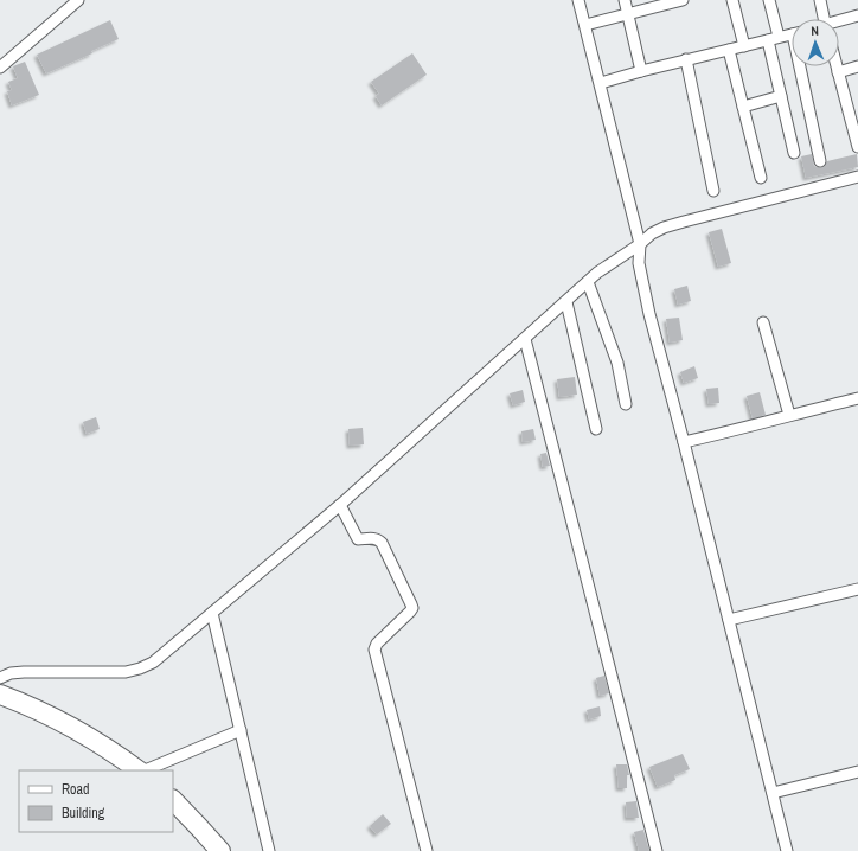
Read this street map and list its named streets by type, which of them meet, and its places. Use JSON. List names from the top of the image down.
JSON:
{
  "legend": ["Road", "Building"],
  "north": "top"
}
